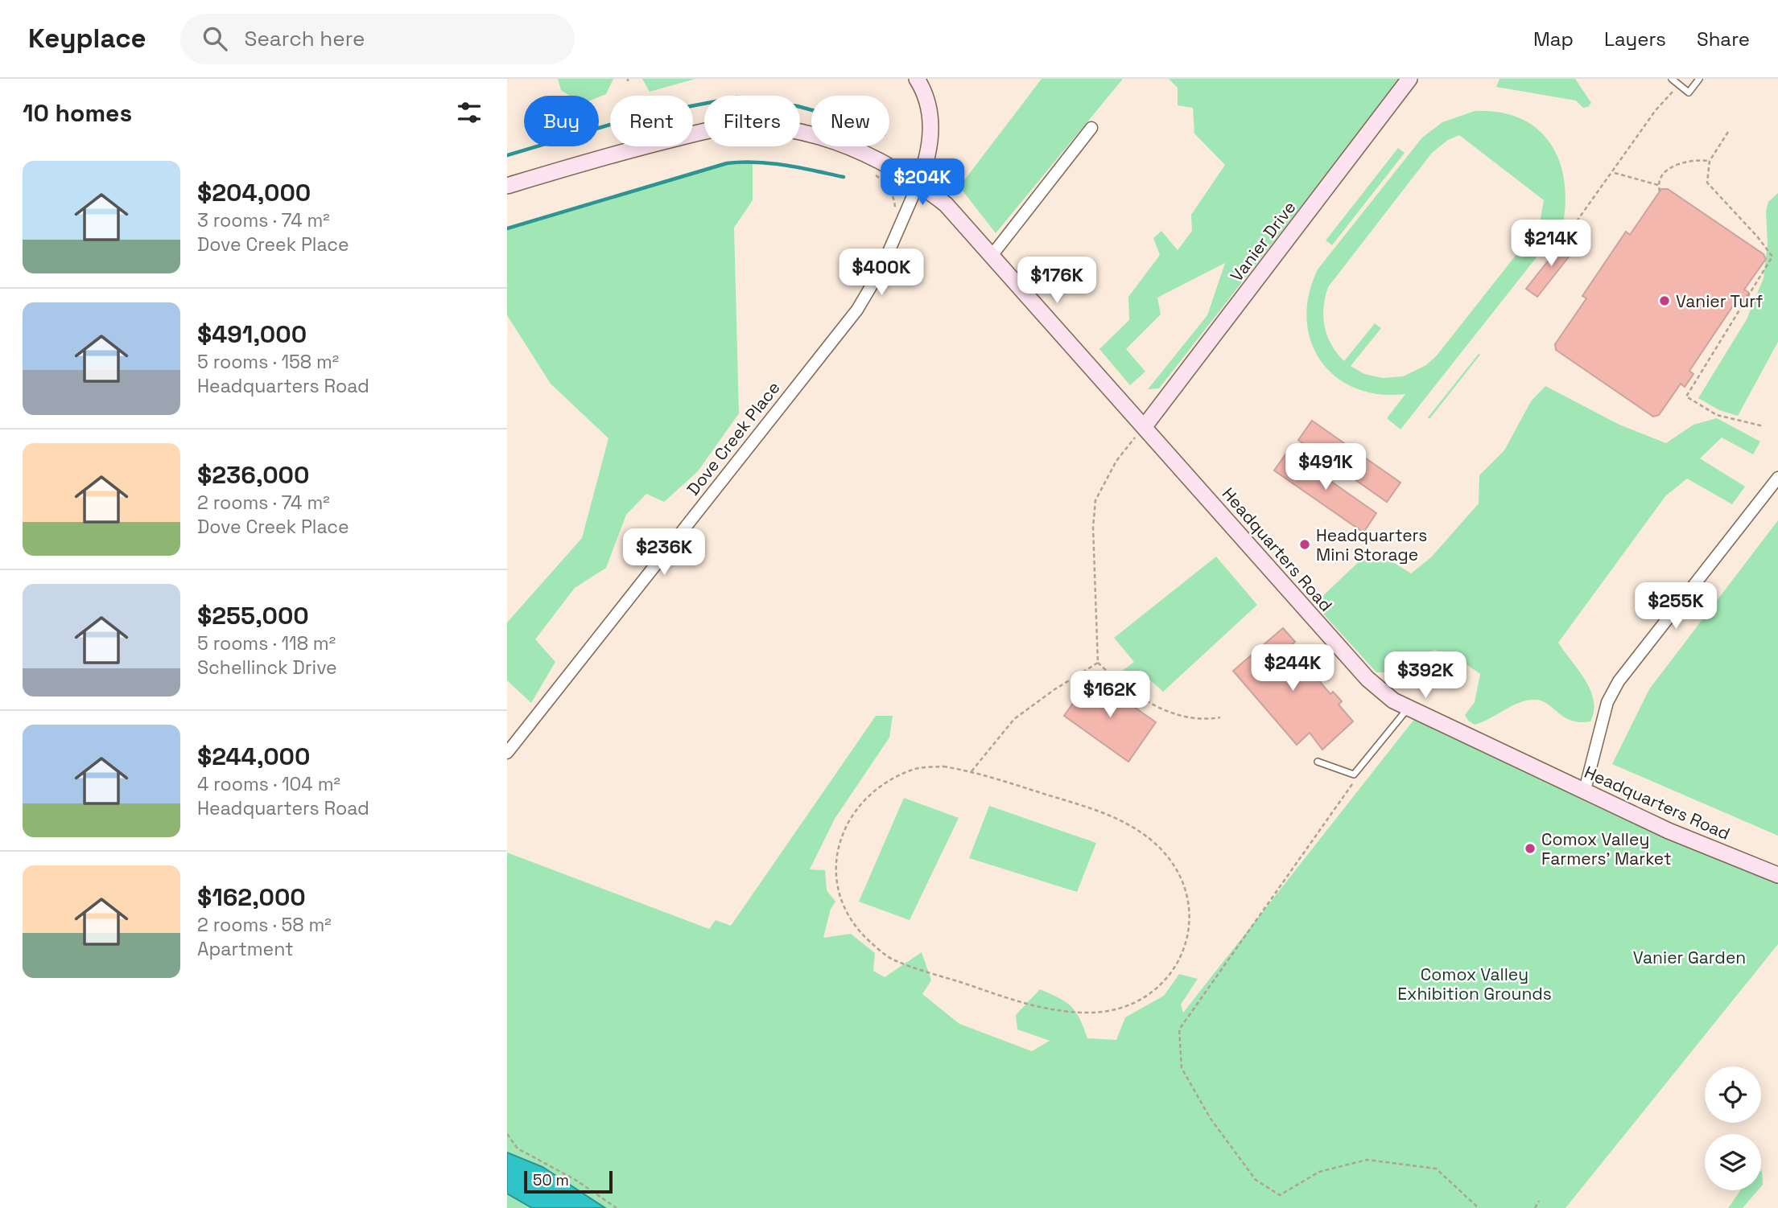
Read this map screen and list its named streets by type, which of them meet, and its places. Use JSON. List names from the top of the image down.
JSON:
{
  "streets": {
    "main road": ["Vanier Drive", "Headquarters Road"],
    "street": ["Dove Creek Place"]
  },
  "crossings": [
    ["Vanier Drive", "Headquarters Road"],
    ["Dove Creek Place", "Headquarters Road"]
  ],
  "parks": ["Vanier Garden", "Comox Valley Exhibition Grounds"],
  "places": ["Vanier Turf", "Headquarters Mini Storage", "Comox Valley Farmers’ Market"],
  "scale_bar": "50 m",
  "page": {
    "header": "Keyplace",
    "search": "Search here",
    "nav": ["Map", "Layers", "Share"],
    "heading": "10 homes",
    "chip": [
      "Buy",
      "Rent",
      "Filters",
      "New"
    ],
    "list": [
      {
        "name": "$204,000",
        "note": "3 rooms · 74 m² · Dove Creek Place"
      },
      {
        "name": "$491,000",
        "note": "5 rooms · 158 m² · Headquarters Road"
      },
      {
        "name": "$236,000",
        "note": "2 rooms · 74 m² · Dove Creek Place"
      },
      {
        "name": "$255,000",
        "note": "5 rooms · 118 m² · Schellinck Drive"
      },
      {
        "name": "$244,000",
        "note": "4 rooms · 104 m² · Headquarters Road"
      },
      {
        "name": "$162,000",
        "note": "2 rooms · 58 m² · Apartment"
      }
    ],
    "price": [
      "$204K",
      "$214K",
      "$400K",
      "$176K",
      "$491K",
      "$236K",
      "$255K",
      "$244K",
      "$392K",
      "$162K"
    ],
    "scale": "50 m"
  }
}
